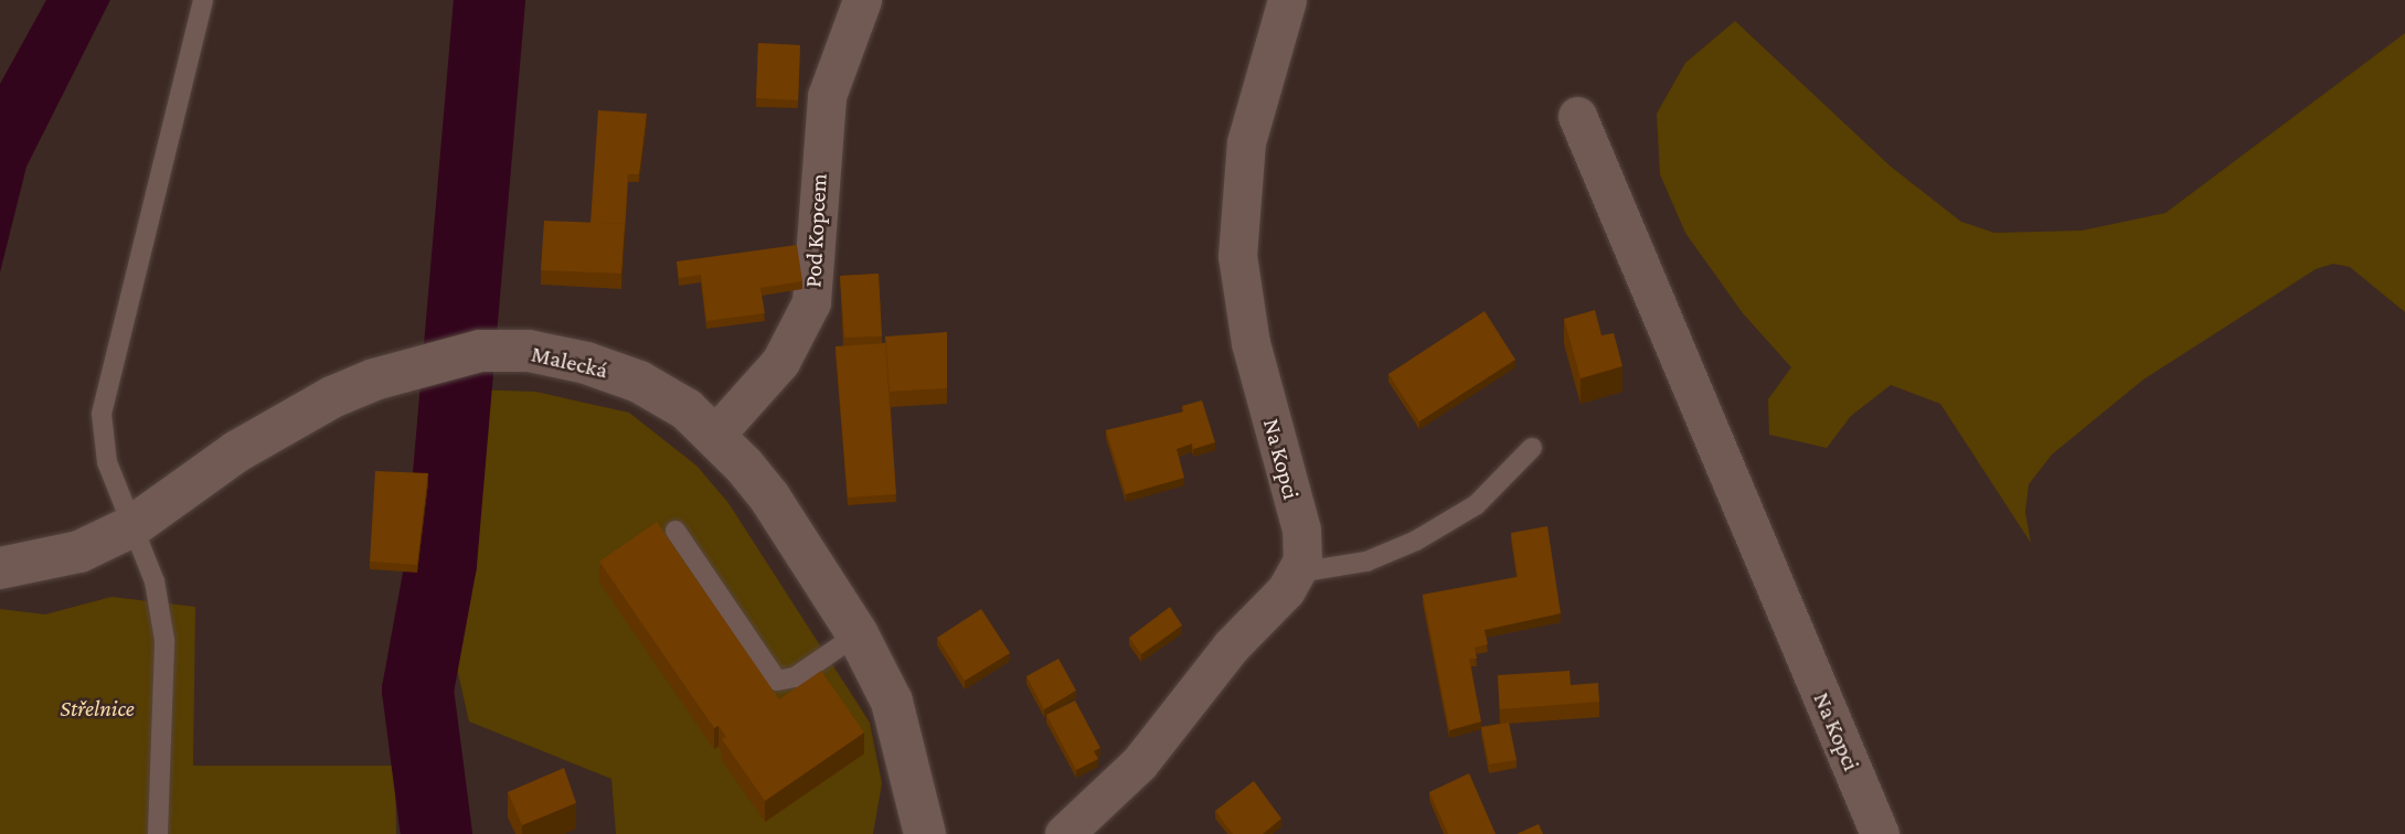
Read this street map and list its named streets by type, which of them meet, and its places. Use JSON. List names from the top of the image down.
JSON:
{
  "streets": {
    "street": ["Pod Kopcem", "Malecká", "Na Kopci"]
  },
  "crossings": [
    ["Pod Kopcem", "Malecká"]
  ],
  "parks": ["Střelnice"]
}
